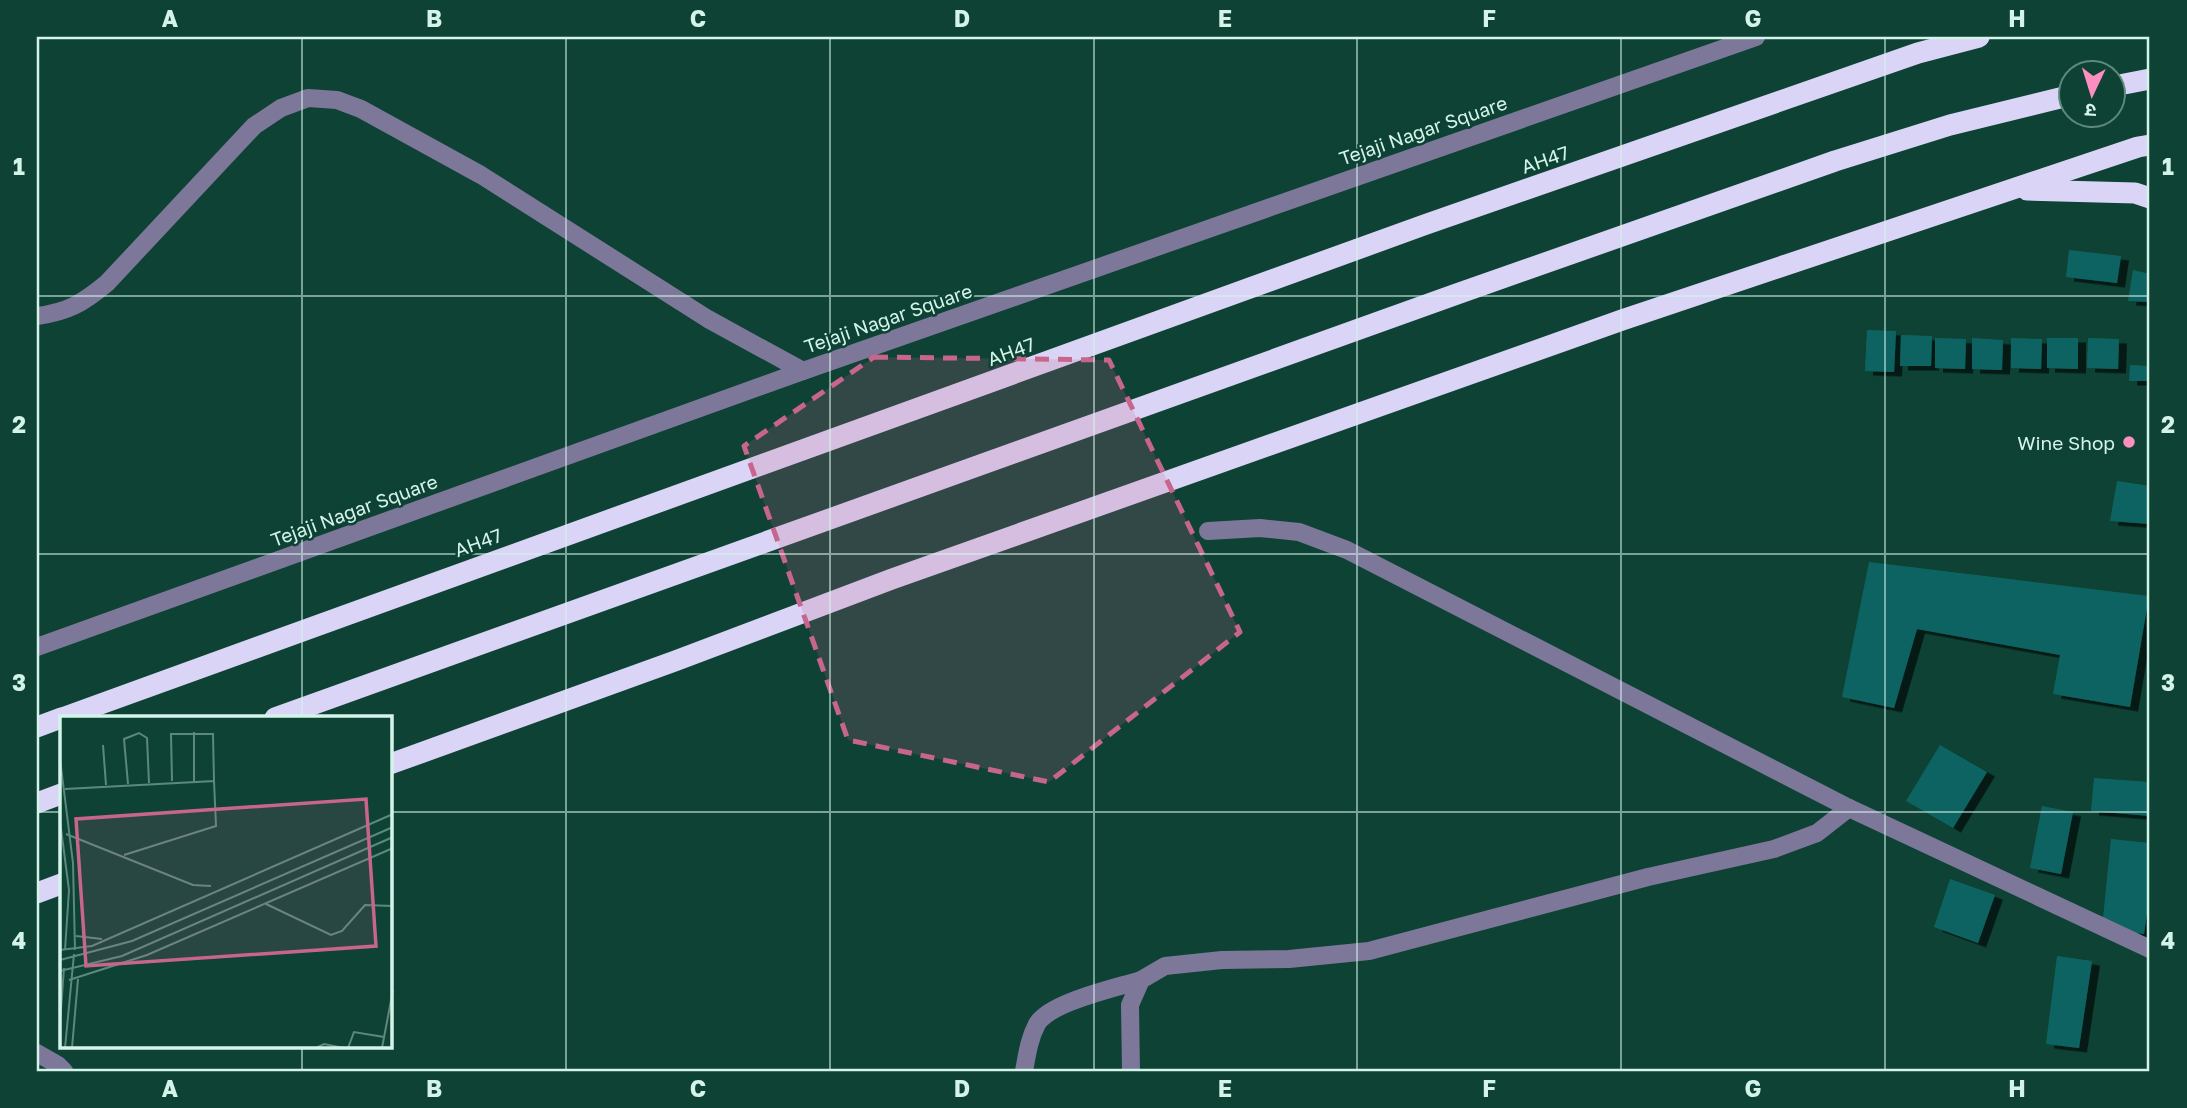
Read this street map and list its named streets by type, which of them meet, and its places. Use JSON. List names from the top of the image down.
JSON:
{
  "streets": {
    "highway": ["AH47"],
    "street": ["Tejaji Nagar Square"]
  },
  "places": ["Wine Shop"],
  "north": "bottom",
  "grid": {
    "columns": [
      "A",
      "B",
      "C",
      "D",
      "E",
      "F",
      "G",
      "H"
    ],
    "rows": [
      "1",
      "2",
      "3",
      "4"
    ]
  }
}
